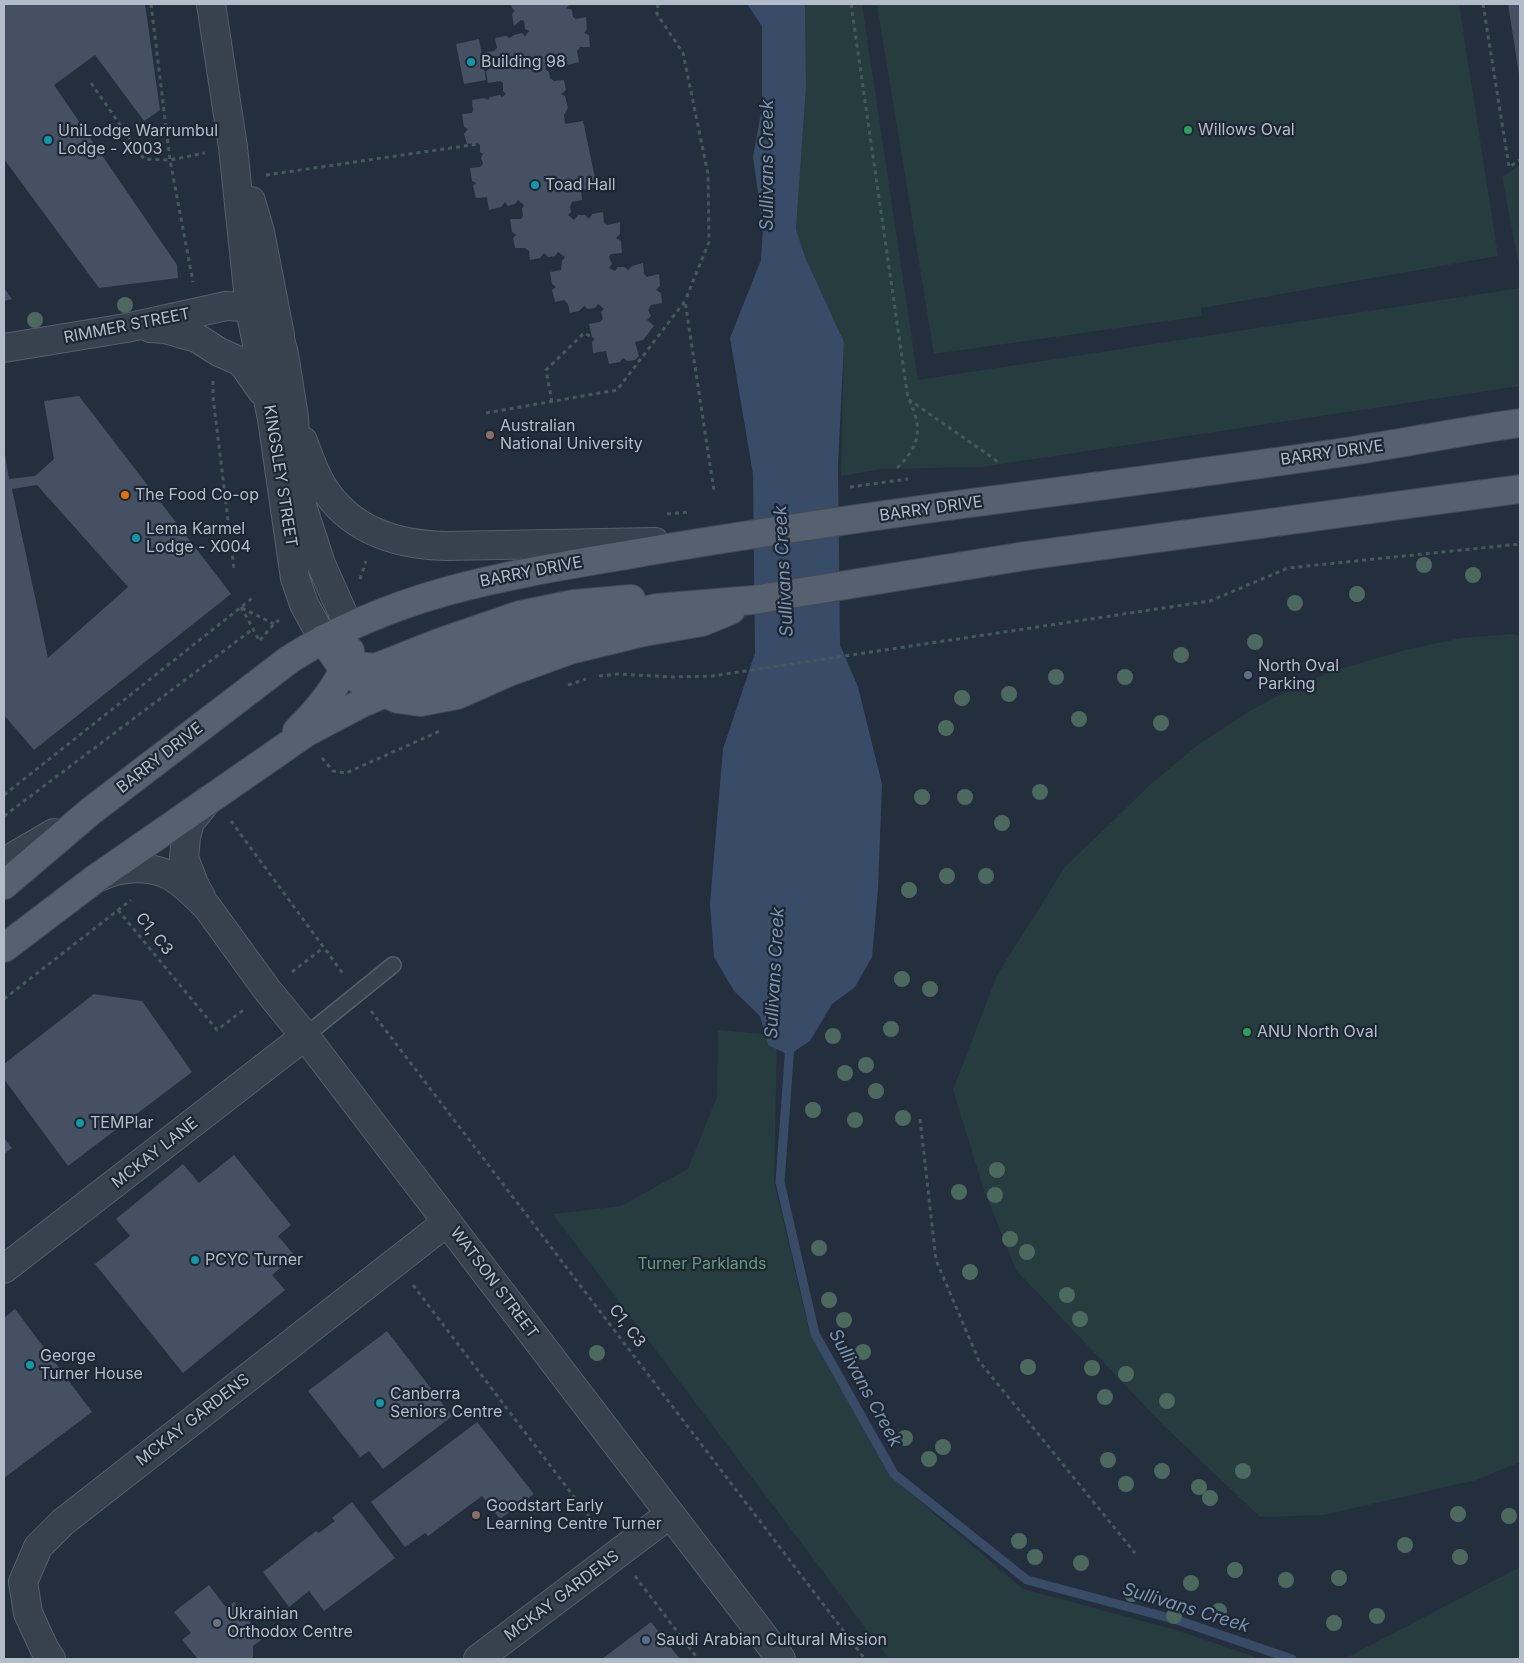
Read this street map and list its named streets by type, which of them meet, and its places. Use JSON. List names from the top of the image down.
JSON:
{
  "streets": {
    "main road": ["BARRY DRIVE"],
    "street": [
      "RIMMER STREET",
      "KINGSLEY STREET",
      "MCKAY LANE",
      "WATSON STREET",
      "MCKAY GARDENS"
    ],
    "path": ["C1, C3"]
  },
  "crossings": [
    ["RIMMER STREET", "KINGSLEY STREET"],
    ["BARRY DRIVE", "KINGSLEY STREET"],
    ["MCKAY LANE", "WATSON STREET"],
    ["WATSON STREET", "MCKAY GARDENS"]
  ],
  "water": ["Sullivans Creek"],
  "parks": ["Turner Parklands"],
  "places": [
    "Building 98",
    "Willows Oval",
    "UniLodge Warrumbul Lodge - X003",
    "Toad Hall",
    "Australian National University",
    "The Food Co-op",
    "Lema Karmel Lodge - X004",
    "North Oval Parking",
    "ANU North Oval",
    "TEMPlar",
    "PCYC Turner",
    "George Turner House",
    "Canberra Seniors Centre",
    "Goodstart Early Learning Centre Turner",
    "Ukrainian Orthodox Centre",
    "Saudi Arabian Cultural Mission"
  ]
}
